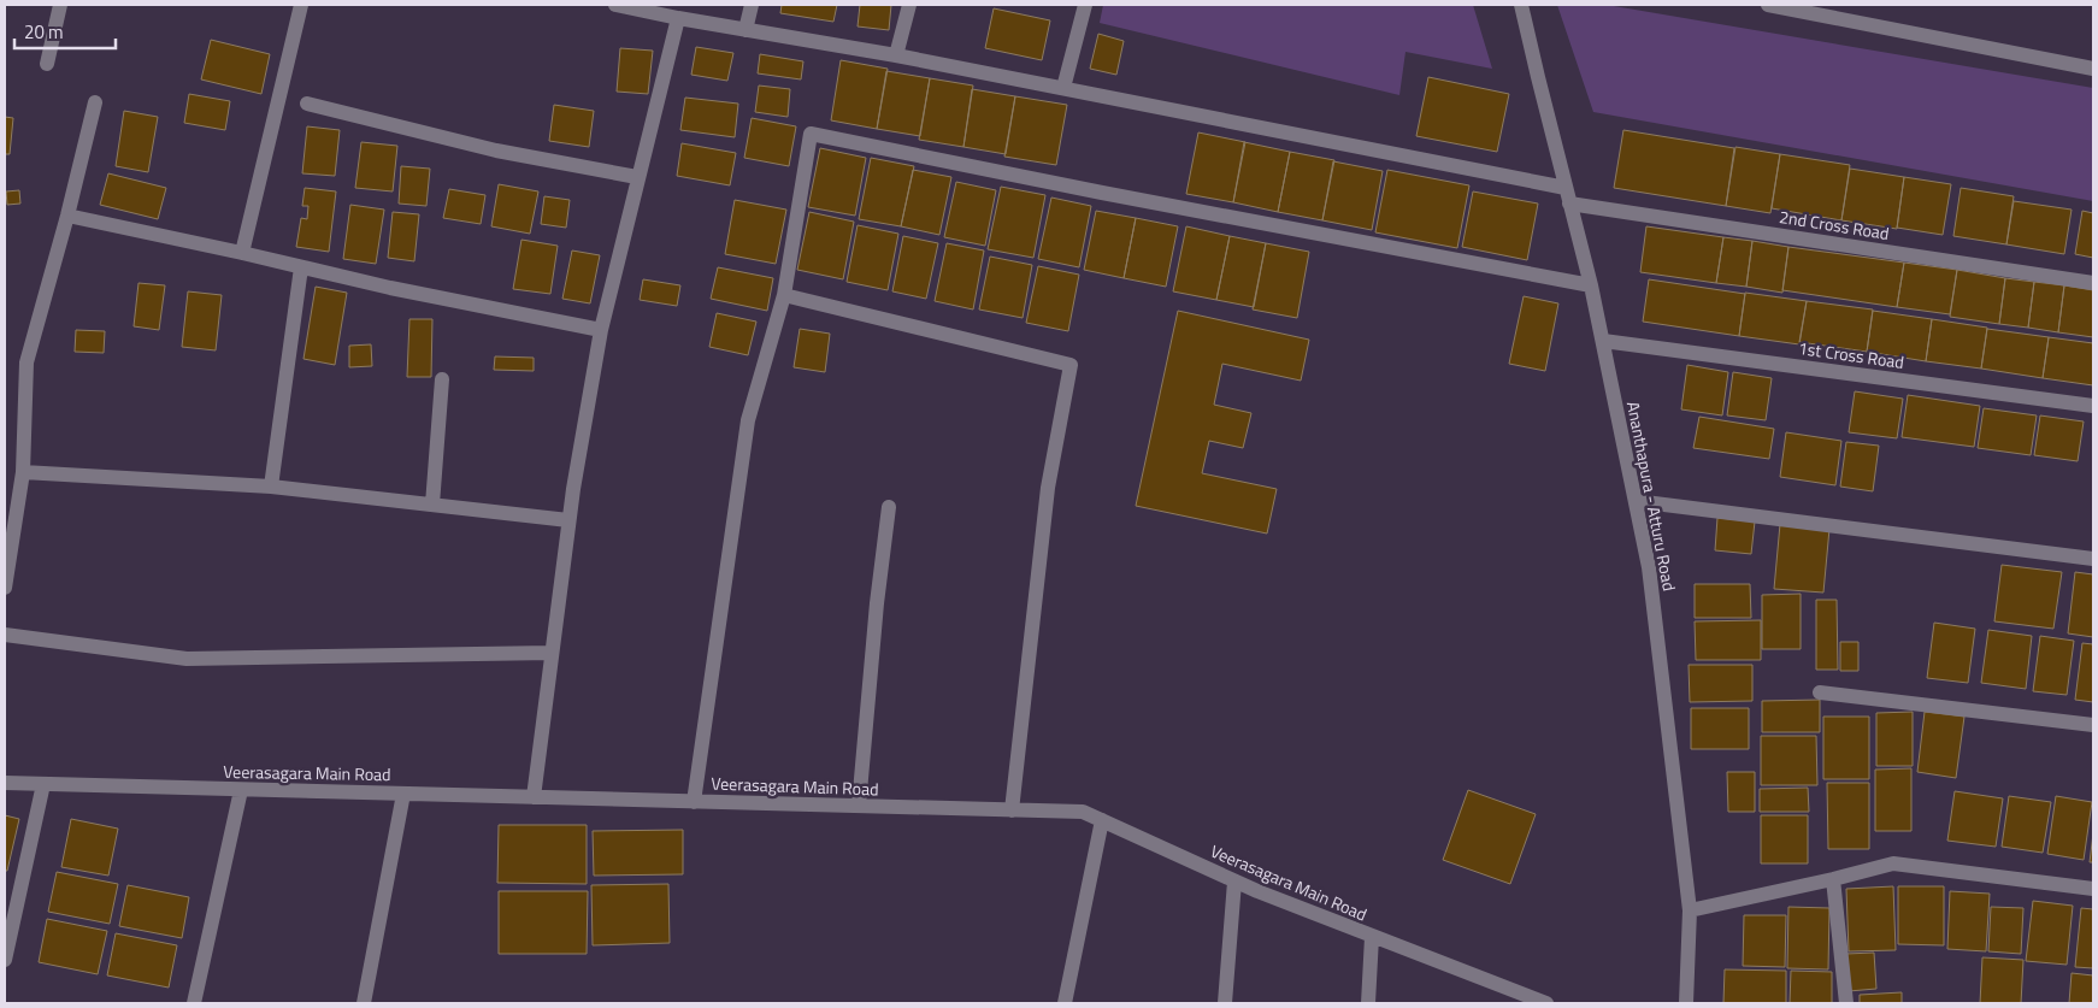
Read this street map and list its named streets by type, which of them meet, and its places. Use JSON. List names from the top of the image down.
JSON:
{
  "streets": {
    "street": [
      "2nd Cross Road",
      "1st Cross Road",
      "Ananthapura - Atturu Road",
      "Veerasagara Main Road"
    ]
  },
  "crossings": [
    ["2nd Cross Road", "Ananthapura - Atturu Road"],
    ["1st Cross Road", "Ananthapura - Atturu Road"]
  ],
  "scale_bar": "20 m"
}
